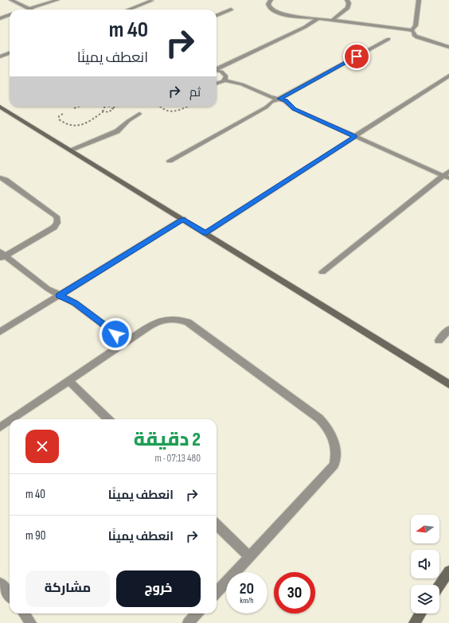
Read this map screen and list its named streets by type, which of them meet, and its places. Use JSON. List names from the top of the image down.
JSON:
{
  "north": "left",
  "page": {
    "turn": ["40 m", "انعطف يمينًا"],
    "then": "ثم",
    "heading": ["2 دقيقة", "480 m · 07:13"],
    "list": [
      {
        "name": "انعطف يمينًا",
        "value": "40 m"
      },
      {
        "name": "انعطف يمينًا",
        "value": "90 m"
      }
    ],
    "buttons": ["خروج", "مشاركة"],
    "speed": "20 km/h",
    "limit": "30"
  }
}
